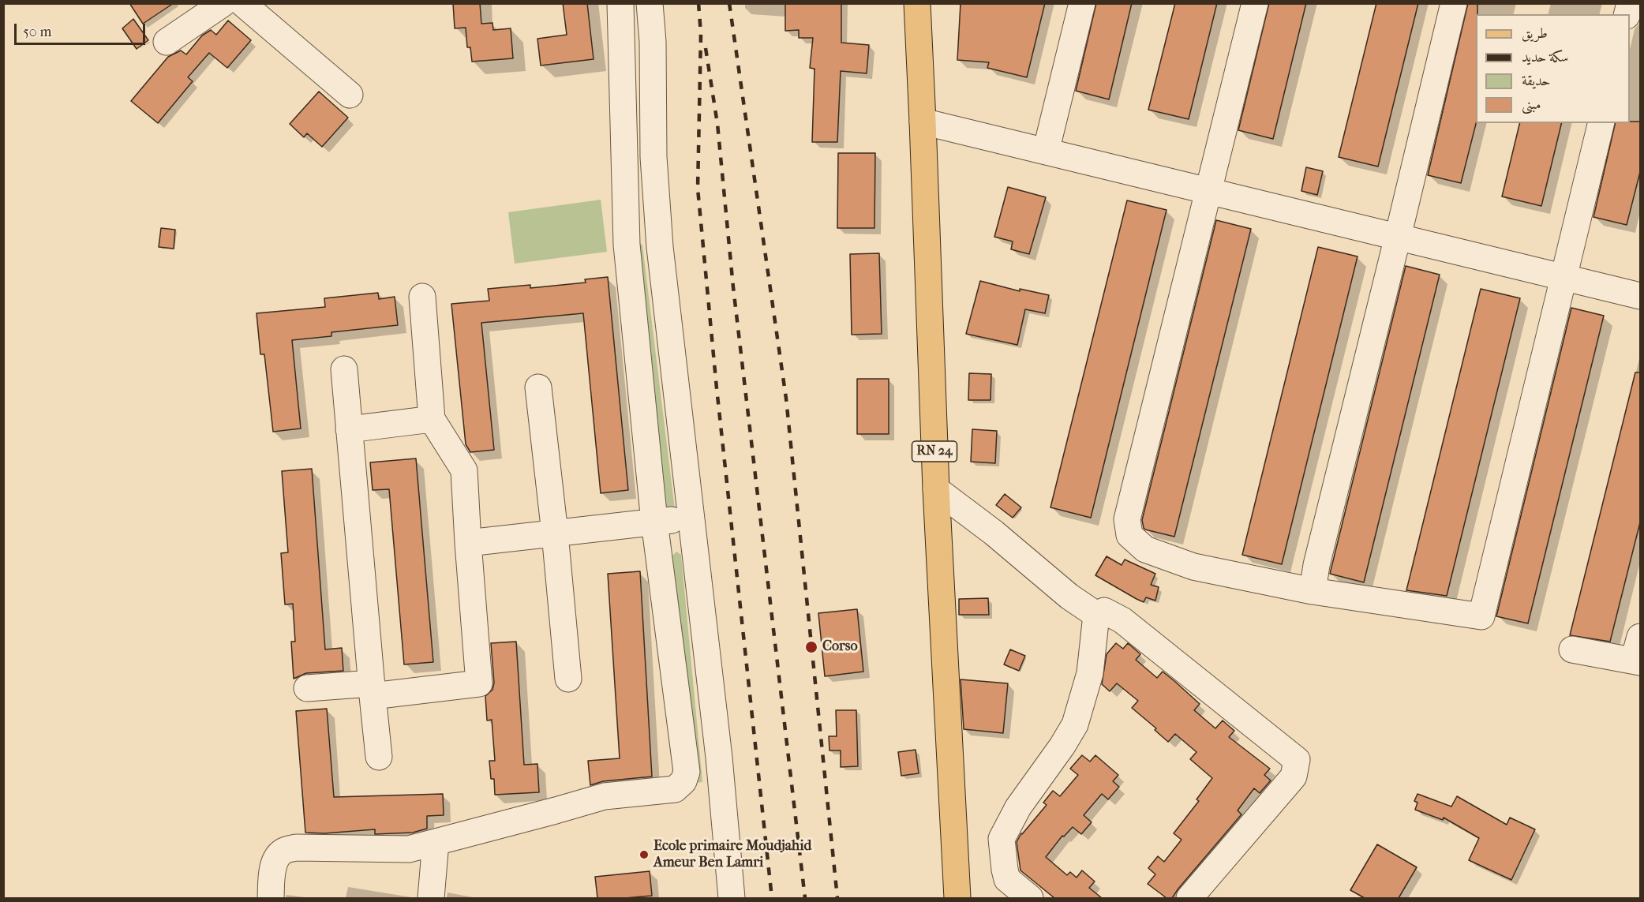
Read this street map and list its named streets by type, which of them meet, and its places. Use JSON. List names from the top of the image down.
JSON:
{
  "streets": {
    "main road": ["RN 24"]
  },
  "places": ["Corso", "Ecole primaire Moudjahid Ameur Ben Lamri"],
  "legend": [
    "طريق",
    "سكة حديد",
    "حديقة",
    "مبنى"
  ],
  "scale_bar": "50 m"
}
